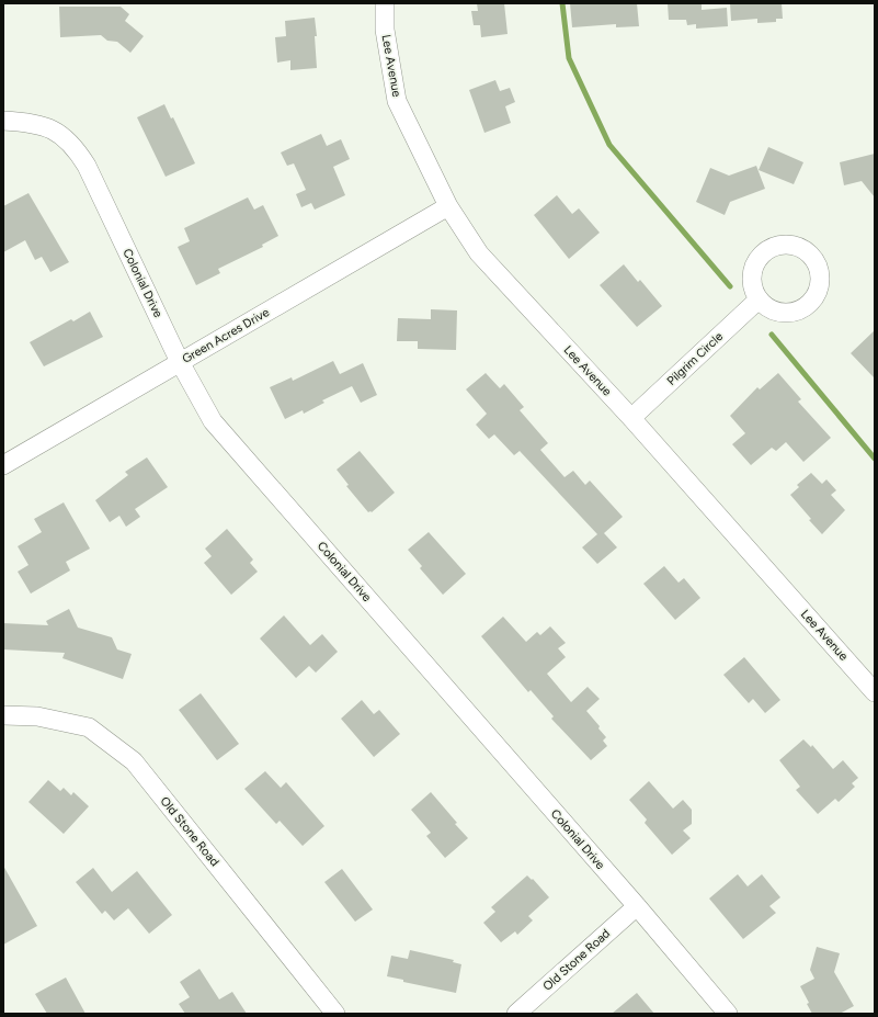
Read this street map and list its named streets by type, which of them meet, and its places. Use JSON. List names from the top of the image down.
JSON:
{
  "streets": {
    "street": [
      "Lee Avenue",
      "Colonial Drive",
      "Green Acres Drive",
      "Pilgrim Circle",
      "Old Stone Road"
    ]
  },
  "crossings": [
    ["Lee Avenue", "Green Acres Drive"],
    ["Lee Avenue", "Pilgrim Circle"],
    ["Colonial Drive", "Green Acres Drive"],
    ["Colonial Drive", "Old Stone Road"]
  ]
}
